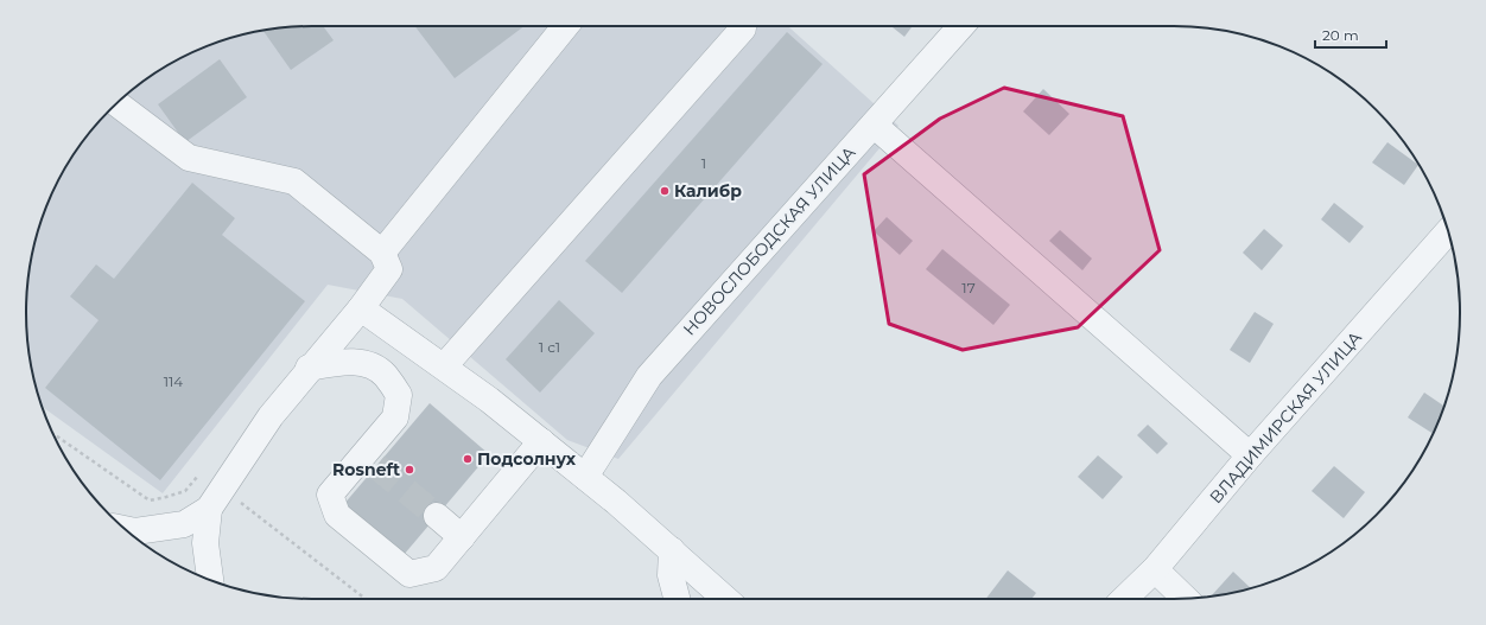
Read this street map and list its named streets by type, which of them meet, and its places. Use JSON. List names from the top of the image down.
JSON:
{
  "streets": {
    "street": ["НОВОСЛОБОДСКАЯ УЛИЦА", "ВЛАДИМИРСКАЯ УЛИЦА"]
  },
  "places": ["Калибр", "Подсолнух", "Rosneft"],
  "house_numbers": [
    "1",
    "17",
    "1 с1",
    "114"
  ],
  "scale_bar": "20 m"
}
